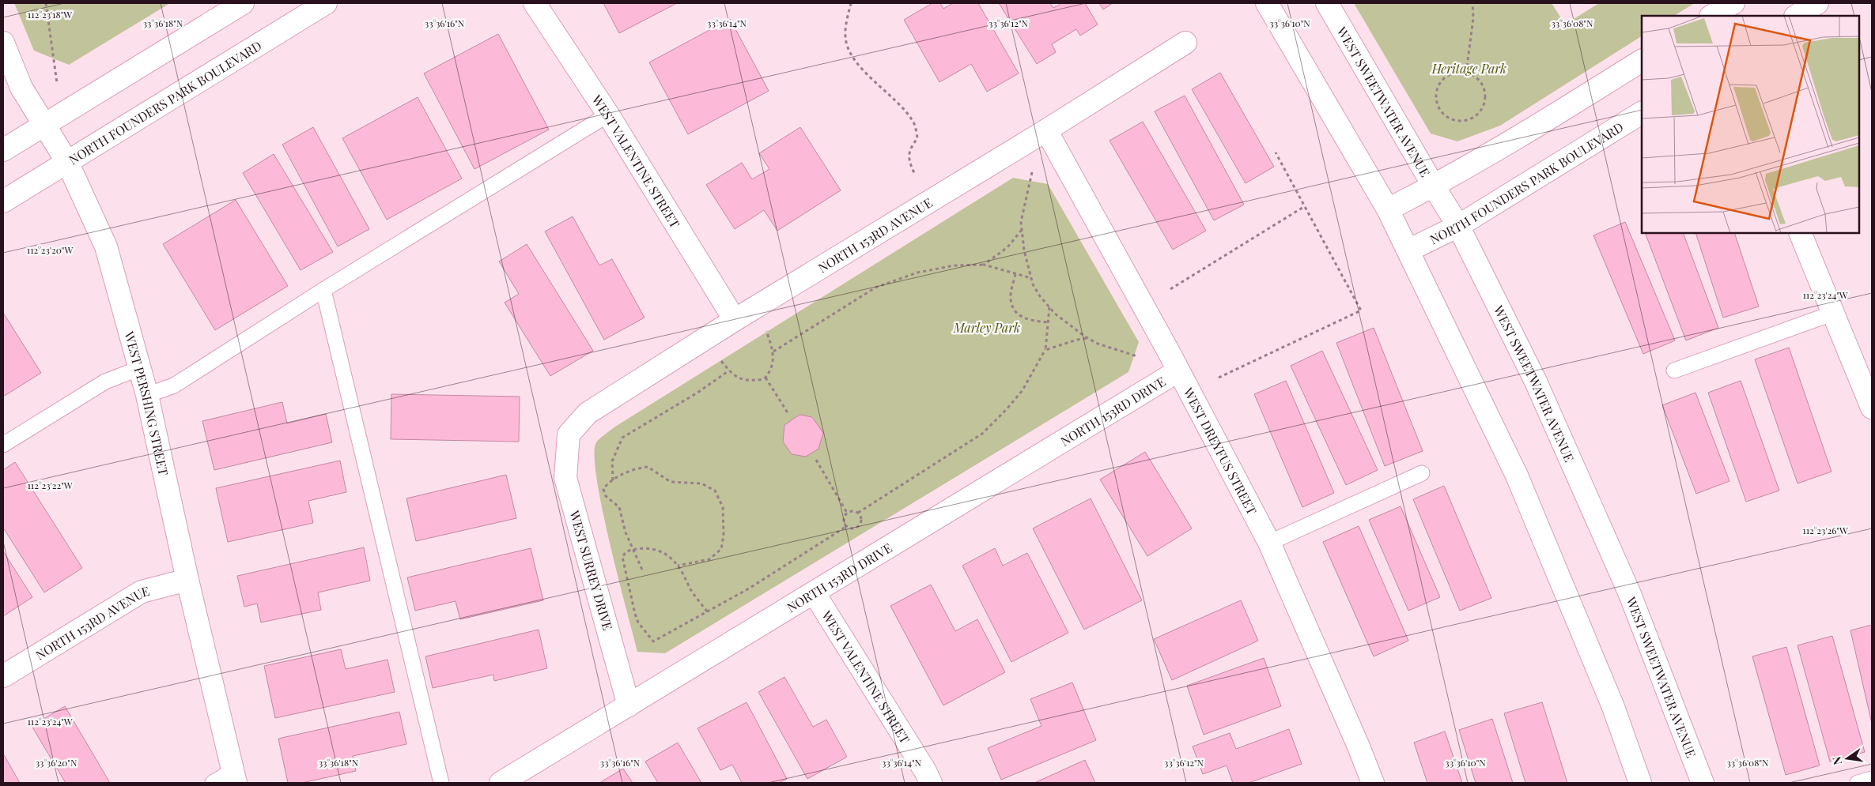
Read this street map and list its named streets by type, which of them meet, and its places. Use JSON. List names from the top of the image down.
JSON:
{
  "streets": {
    "street": [
      "WEST SWEETWATER AVENUE",
      "NORTH FOUNDERS PARK BOULEVARD",
      "WEST VALENTINE STREET",
      "NORTH 153RD AVENUE",
      "WEST PERSHING STREET",
      "NORTH 153RD DRIVE",
      "WEST DREYFUS STREET",
      "WEST SURREY DRIVE"
    ]
  },
  "crossings": [
    ["WEST SWEETWATER AVENUE", "NORTH FOUNDERS PARK BOULEVARD"],
    ["NORTH FOUNDERS PARK BOULEVARD", "WEST PERSHING STREET"],
    ["WEST VALENTINE STREET", "NORTH 153RD AVENUE"],
    ["WEST VALENTINE STREET", "NORTH 153RD DRIVE"],
    ["NORTH 153RD AVENUE", "WEST PERSHING STREET"],
    ["NORTH 153RD AVENUE", "WEST DREYFUS STREET"],
    ["NORTH 153RD AVENUE", "WEST SURREY DRIVE"],
    ["NORTH 153RD DRIVE", "WEST DREYFUS STREET"],
    ["NORTH 153RD DRIVE", "WEST SURREY DRIVE"]
  ],
  "parks": ["Heritage Park", "Marley Park"],
  "north": "left",
  "coordinates": [
    "112°23'18\"W",
    "33°36'18\"N",
    "33°36'16\"N",
    "33°36'14\"N",
    "33°36'12\"N",
    "33°36'10\"N",
    "33°36'08\"N",
    "112°23'20\"W",
    "112°23'24\"W",
    "112°23'22\"W",
    "112°23'26\"W",
    "33°36'20\"N"
  ]
}
